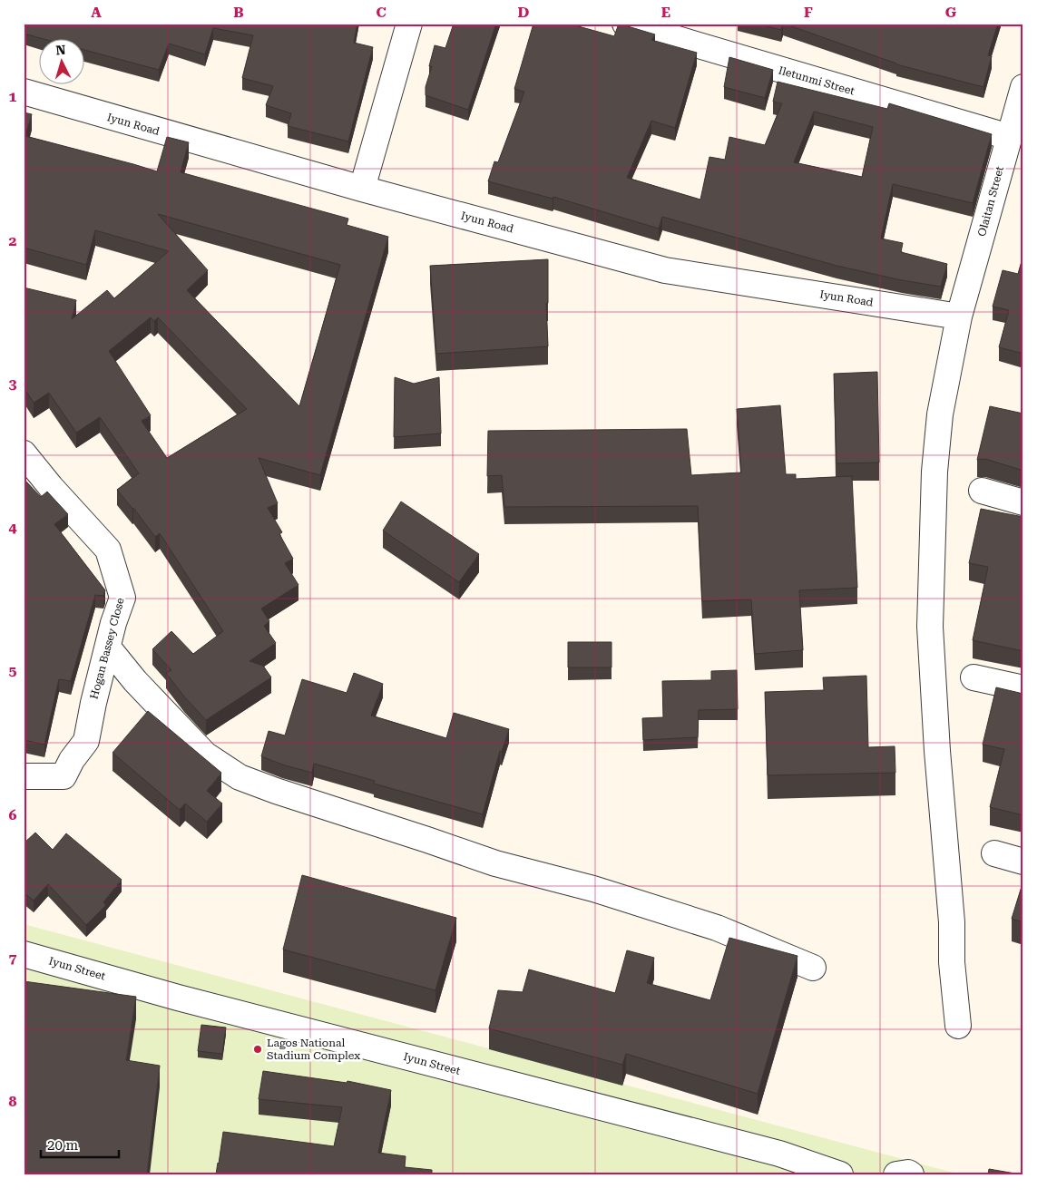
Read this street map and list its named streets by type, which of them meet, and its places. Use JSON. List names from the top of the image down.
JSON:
{
  "streets": {
    "street": [
      "Iletunmi Street",
      "Iyun Road",
      "Olaitan Street",
      "Hogan Bassey Close",
      "Iyun Street"
    ]
  },
  "crossings": [
    ["Iletunmi Street", "Olaitan Street"],
    ["Iyun Road", "Olaitan Street"]
  ],
  "places": ["Lagos National Stadium Complex"],
  "scale_bar": "20 m",
  "north": "top",
  "grid": {
    "columns": [
      "A",
      "B",
      "C",
      "D",
      "E",
      "F",
      "G"
    ],
    "rows": [
      "1",
      "2",
      "3",
      "4",
      "5",
      "6",
      "7",
      "8"
    ]
  }
}
